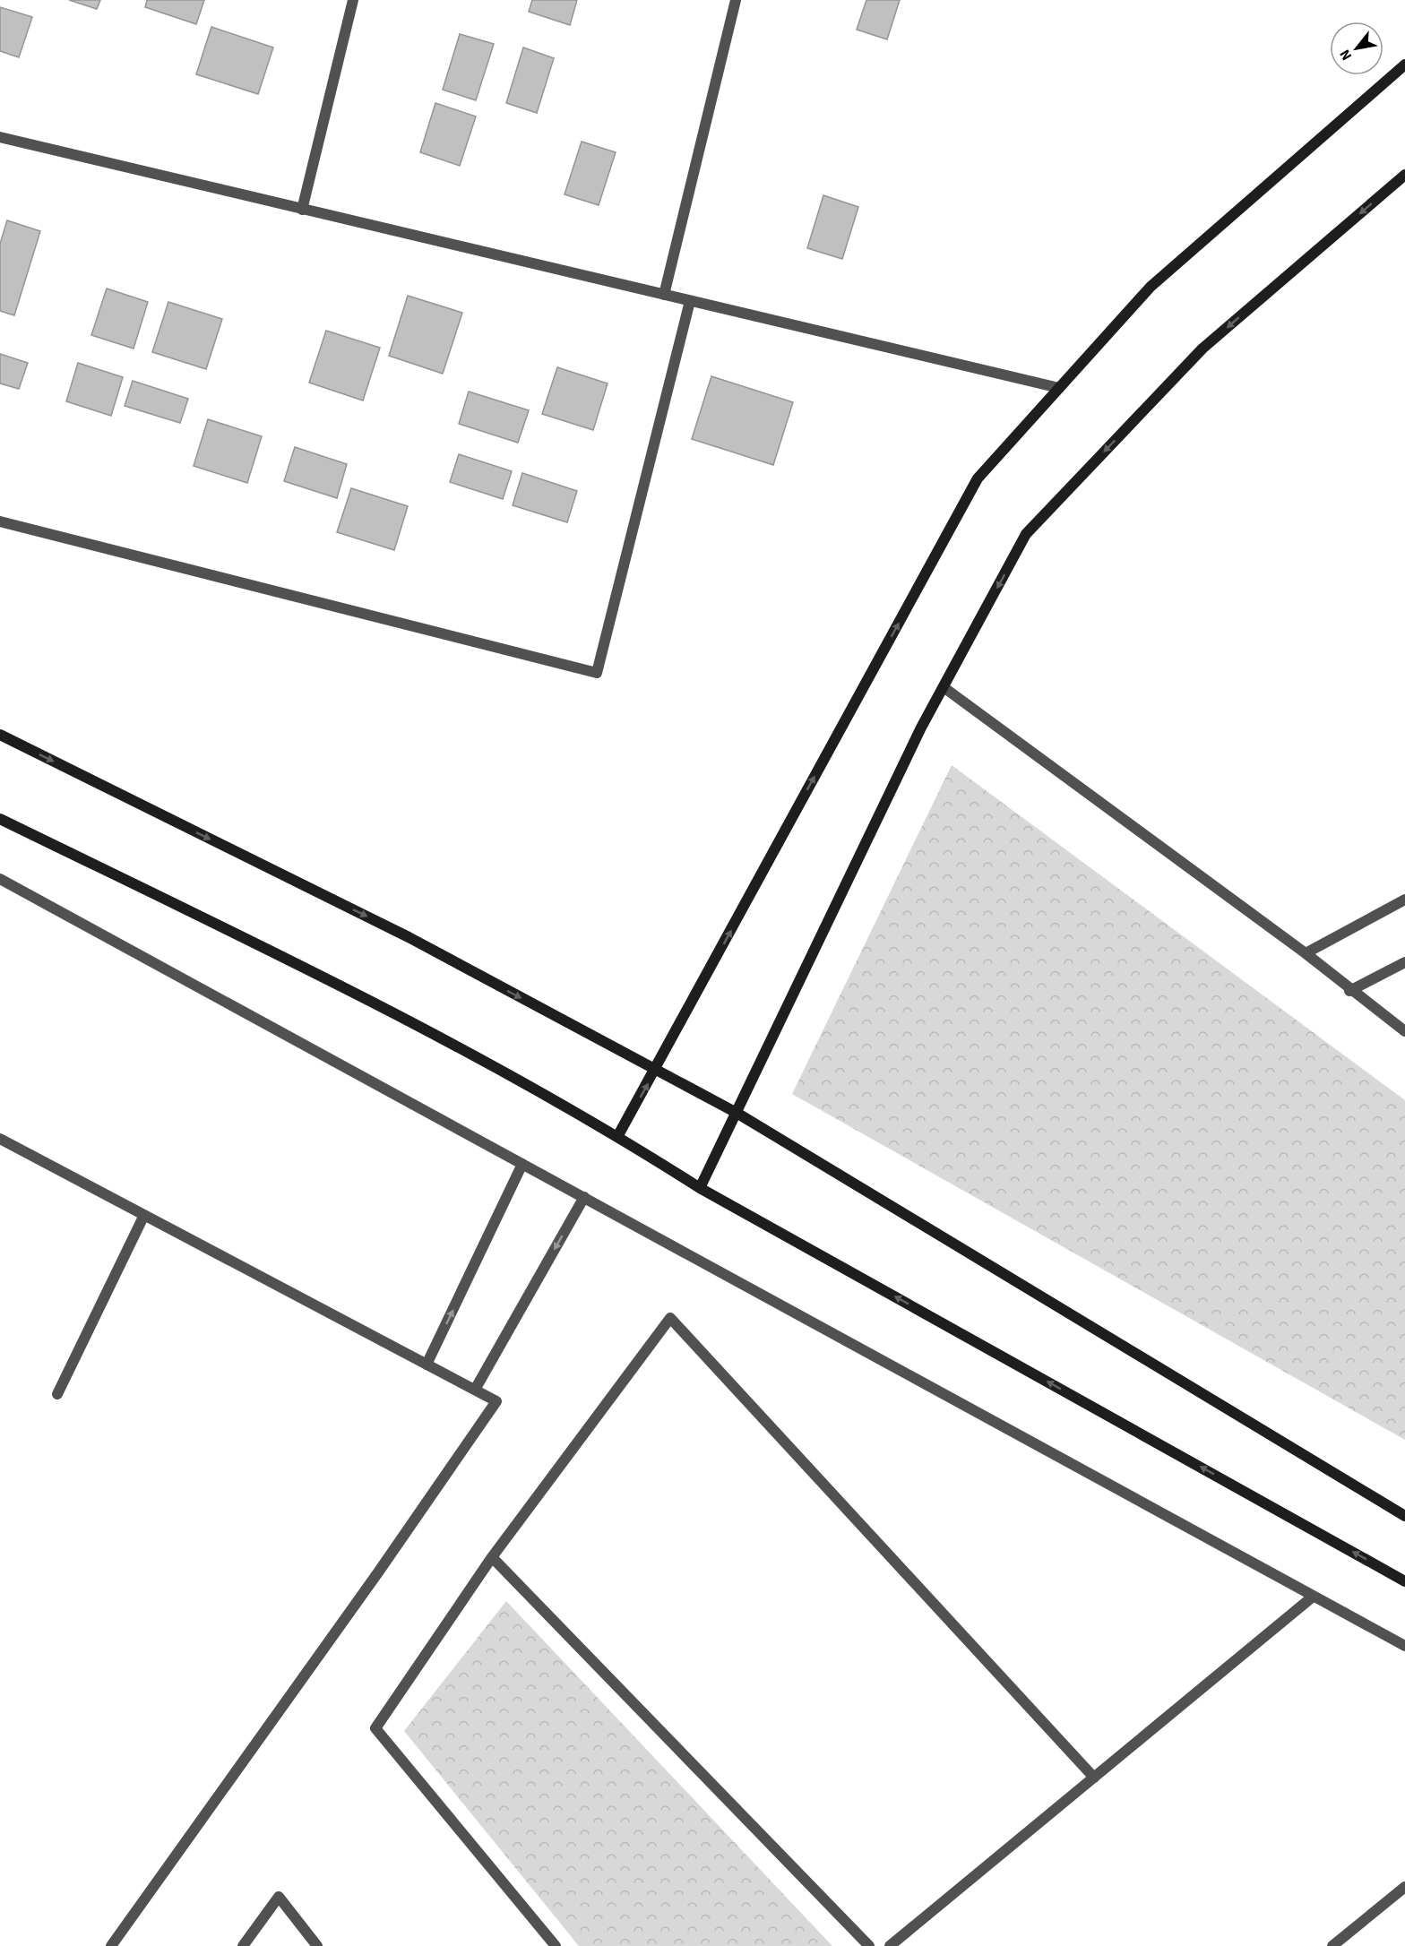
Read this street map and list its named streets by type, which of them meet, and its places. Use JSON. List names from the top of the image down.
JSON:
{
  "north": "bottom left"
}
